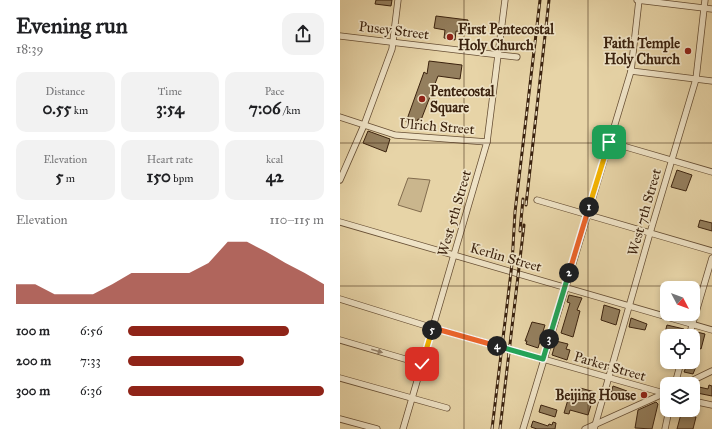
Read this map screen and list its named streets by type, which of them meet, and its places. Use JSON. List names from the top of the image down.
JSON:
{
  "streets": {
    "street": [
      "Pusey Street",
      "Ulrich Street",
      "West 7th Street",
      "West 5th Street",
      "Kerlin Street",
      "Parker Street"
    ]
  },
  "crossings": [
    ["Pusey Street", "West 5th Street"],
    ["Ulrich Street", "West 5th Street"],
    ["West 7th Street", "Kerlin Street"],
    ["West 7th Street", "Parker Street"],
    ["West 5th Street", "Kerlin Street"],
    ["West 5th Street", "Parker Street"]
  ],
  "places": [
    "First Pentecostal Holy Church",
    "Faith Temple Holy Church",
    "Pentecostal Square",
    "Beijing House"
  ],
  "north": "bottom right",
  "page": {
    "heading": ["Evening run", "18:39"],
    "stats": [
      ["Distance", "0.55 km"],
      ["Time", "3:54"],
      ["Pace", "7:06 /km"],
      ["Elevation", "5 m"],
      ["Heart rate", "150 bpm"],
      ["kcal", "42"]
    ],
    "pins": [
      "1",
      "2",
      "5",
      "3",
      "4"
    ],
    "chart": ["Elevation", "110–115 m"],
    "list": [
      {
        "name": "100 m",
        "note": "6:56"
      },
      {
        "name": "200 m",
        "note": "7:33"
      },
      {
        "name": "300 m",
        "note": "6:36"
      }
    ]
  }
}
